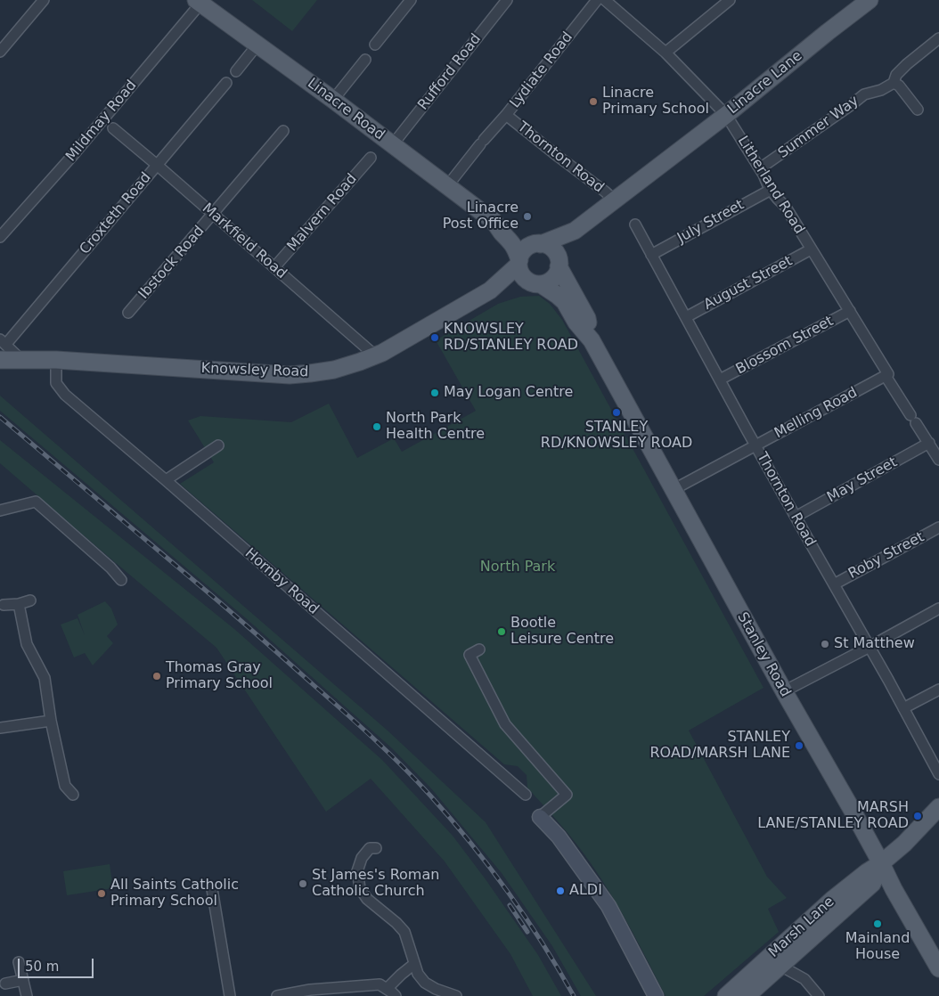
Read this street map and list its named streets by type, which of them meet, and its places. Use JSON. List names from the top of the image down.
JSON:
{
  "streets": {
    "main road": [
      "Linacre Lane",
      "Linacre Road",
      "Knowsley Road",
      "Stanley Road",
      "Marsh Lane"
    ],
    "street": [
      "Lydiate Road",
      "Rufford Road",
      "Mildmay Road",
      "Summer Way",
      "Thornton Road",
      "Litherland Road",
      "Malvern Road",
      "Croxteth Road",
      "July Street",
      "Markfield Road",
      "Ibstock Road",
      "August Street",
      "Blossom Street",
      "Melling Road",
      "May Street",
      "Roby Street",
      "Hornby Road"
    ]
  },
  "crossings": [
    ["Lydiate Road", "Linacre Road"],
    ["Lydiate Road", "Thornton Road"],
    ["Rufford Road", "Linacre Road"],
    ["Linacre Lane", "Linacre Road"],
    ["Linacre Lane", "Thornton Road"],
    ["Linacre Lane", "Litherland Road"],
    ["Linacre Lane", "Knowsley Road"],
    ["Linacre Lane", "Stanley Road"],
    ["Linacre Road", "Mildmay Road"],
    ["Linacre Road", "Knowsley Road"],
    ["Linacre Road", "Stanley Road"],
    ["Summer Way", "Litherland Road"],
    ["Thornton Road", "July Street"],
    ["Thornton Road", "August Street"],
    ["Thornton Road", "Blossom Street"],
    ["Thornton Road", "Melling Road"],
    ["Thornton Road", "May Street"],
    ["Thornton Road", "Roby Street"],
    ["Litherland Road", "July Street"],
    ["Litherland Road", "August Street"],
    ["Litherland Road", "Blossom Street"],
    ["Litherland Road", "Melling Road"],
    ["Litherland Road", "May Street"],
    ["Malvern Road", "Markfield Road"],
    ["Croxteth Road", "Markfield Road"],
    ["Markfield Road", "Ibstock Road"],
    ["Markfield Road", "Knowsley Road"],
    ["Knowsley Road", "Hornby Road"],
    ["Knowsley Road", "Stanley Road"],
    ["Melling Road", "Stanley Road"],
    ["Stanley Road", "Marsh Lane"]
  ],
  "parks": ["North Park"],
  "places": [
    "Linacre Primary School",
    "Linacre Post Office",
    "KNOWSLEY RD/STANLEY ROAD",
    "May Logan Centre",
    "STANLEY RD/KNOWSLEY ROAD",
    "North Park Health Centre",
    "Bootle Leisure Centre",
    "St Matthew",
    "Thomas Gray Primary School",
    "STANLEY ROAD/MARSH LANE",
    "MARSH LANE/STANLEY ROAD",
    "St James's Roman Catholic Church",
    "ALDI",
    "All Saints Catholic Primary School",
    "Mainland House"
  ],
  "scale_bar": "50 m"
}
